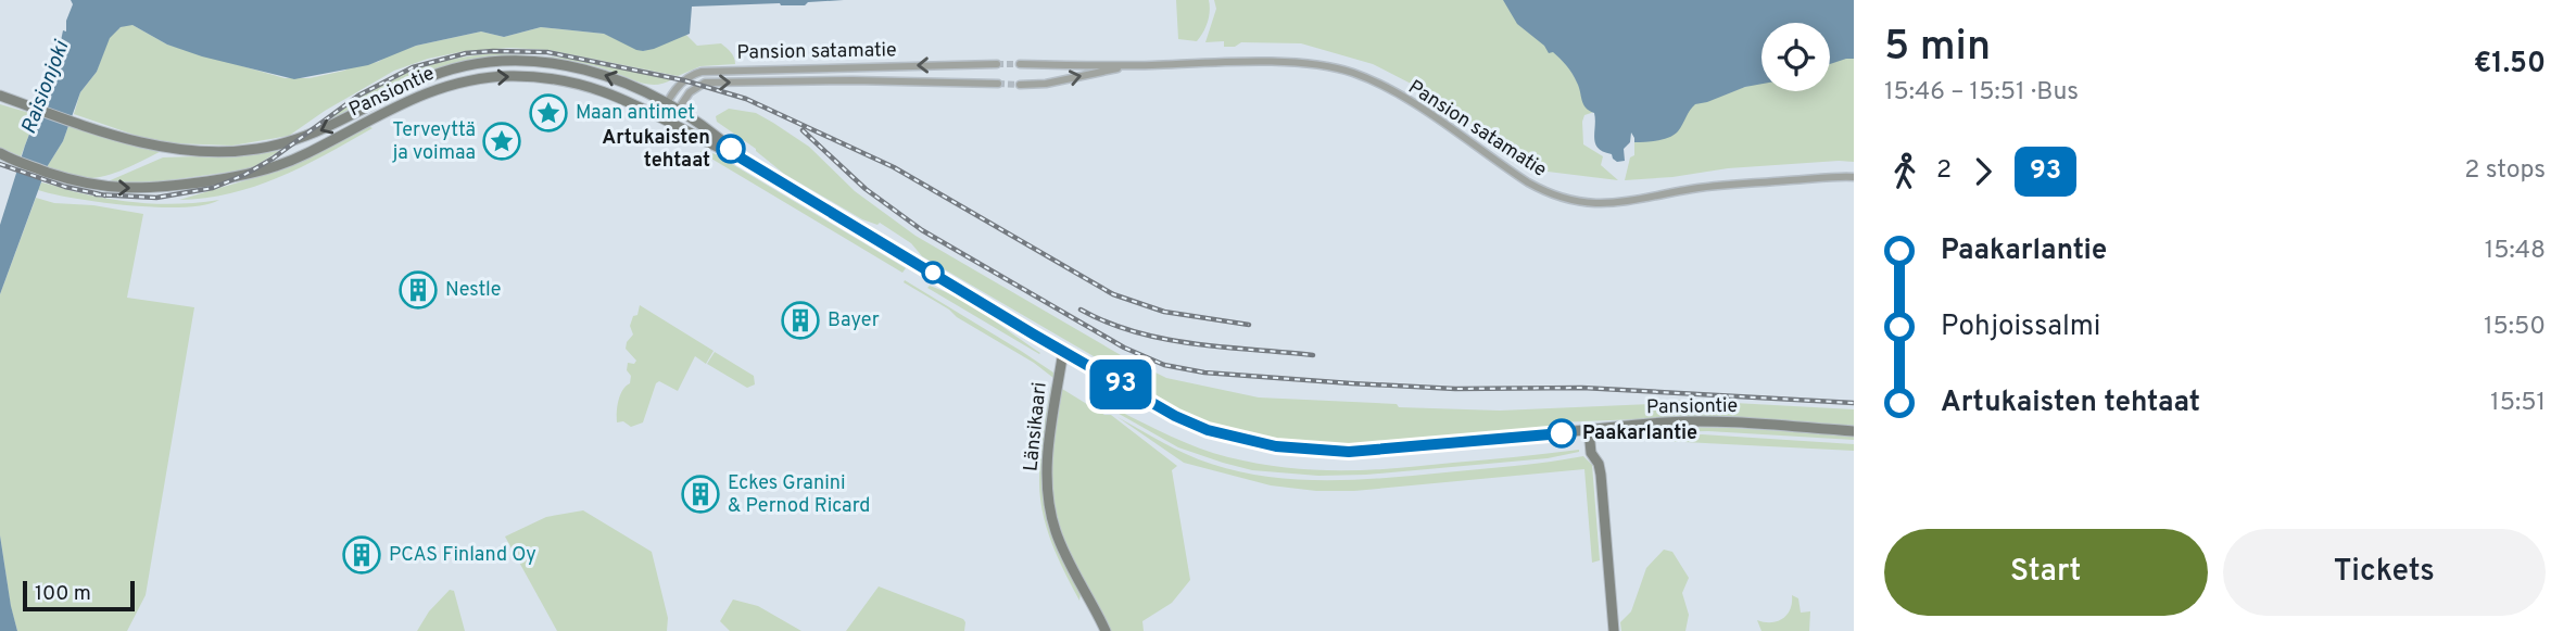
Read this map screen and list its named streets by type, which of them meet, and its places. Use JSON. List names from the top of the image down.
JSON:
{
  "streets": {
    "street": ["Pansion satamatie", "Pansiontie", "Länsikaari"]
  },
  "crossings": [
    ["Pansion satamatie", "Pansiontie"],
    ["Pansiontie", "Länsikaari"]
  ],
  "water": ["Raisionjoki"],
  "places": {
    "place": ["Maan antimet", "Terveyttä ja voimaa"],
    "other": ["Artukaisten tehtaat", "Paakarlantie"],
    "building": [
      "Nestle",
      "Bayer",
      "Eckes Granini & Pernod Ricard",
      "PCAS Finland Oy"
    ]
  },
  "lines": ["bus line 93"],
  "scale_bar": "100 m",
  "page": {
    "on_map": "93",
    "heading": ["5 min", "15:46 – 15:51 · Bus", "€1.50"],
    "legs": ["2", "93", "2 stops"],
    "list": [
      {
        "name": "Paakarlantie",
        "value": "15:48"
      },
      {
        "name": "Pohjoissalmi",
        "value": "15:50"
      },
      {
        "name": "Artukaisten tehtaat",
        "value": "15:51"
      }
    ],
    "buttons": ["Start", "Tickets"],
    "scale": "100 m"
  }
}
